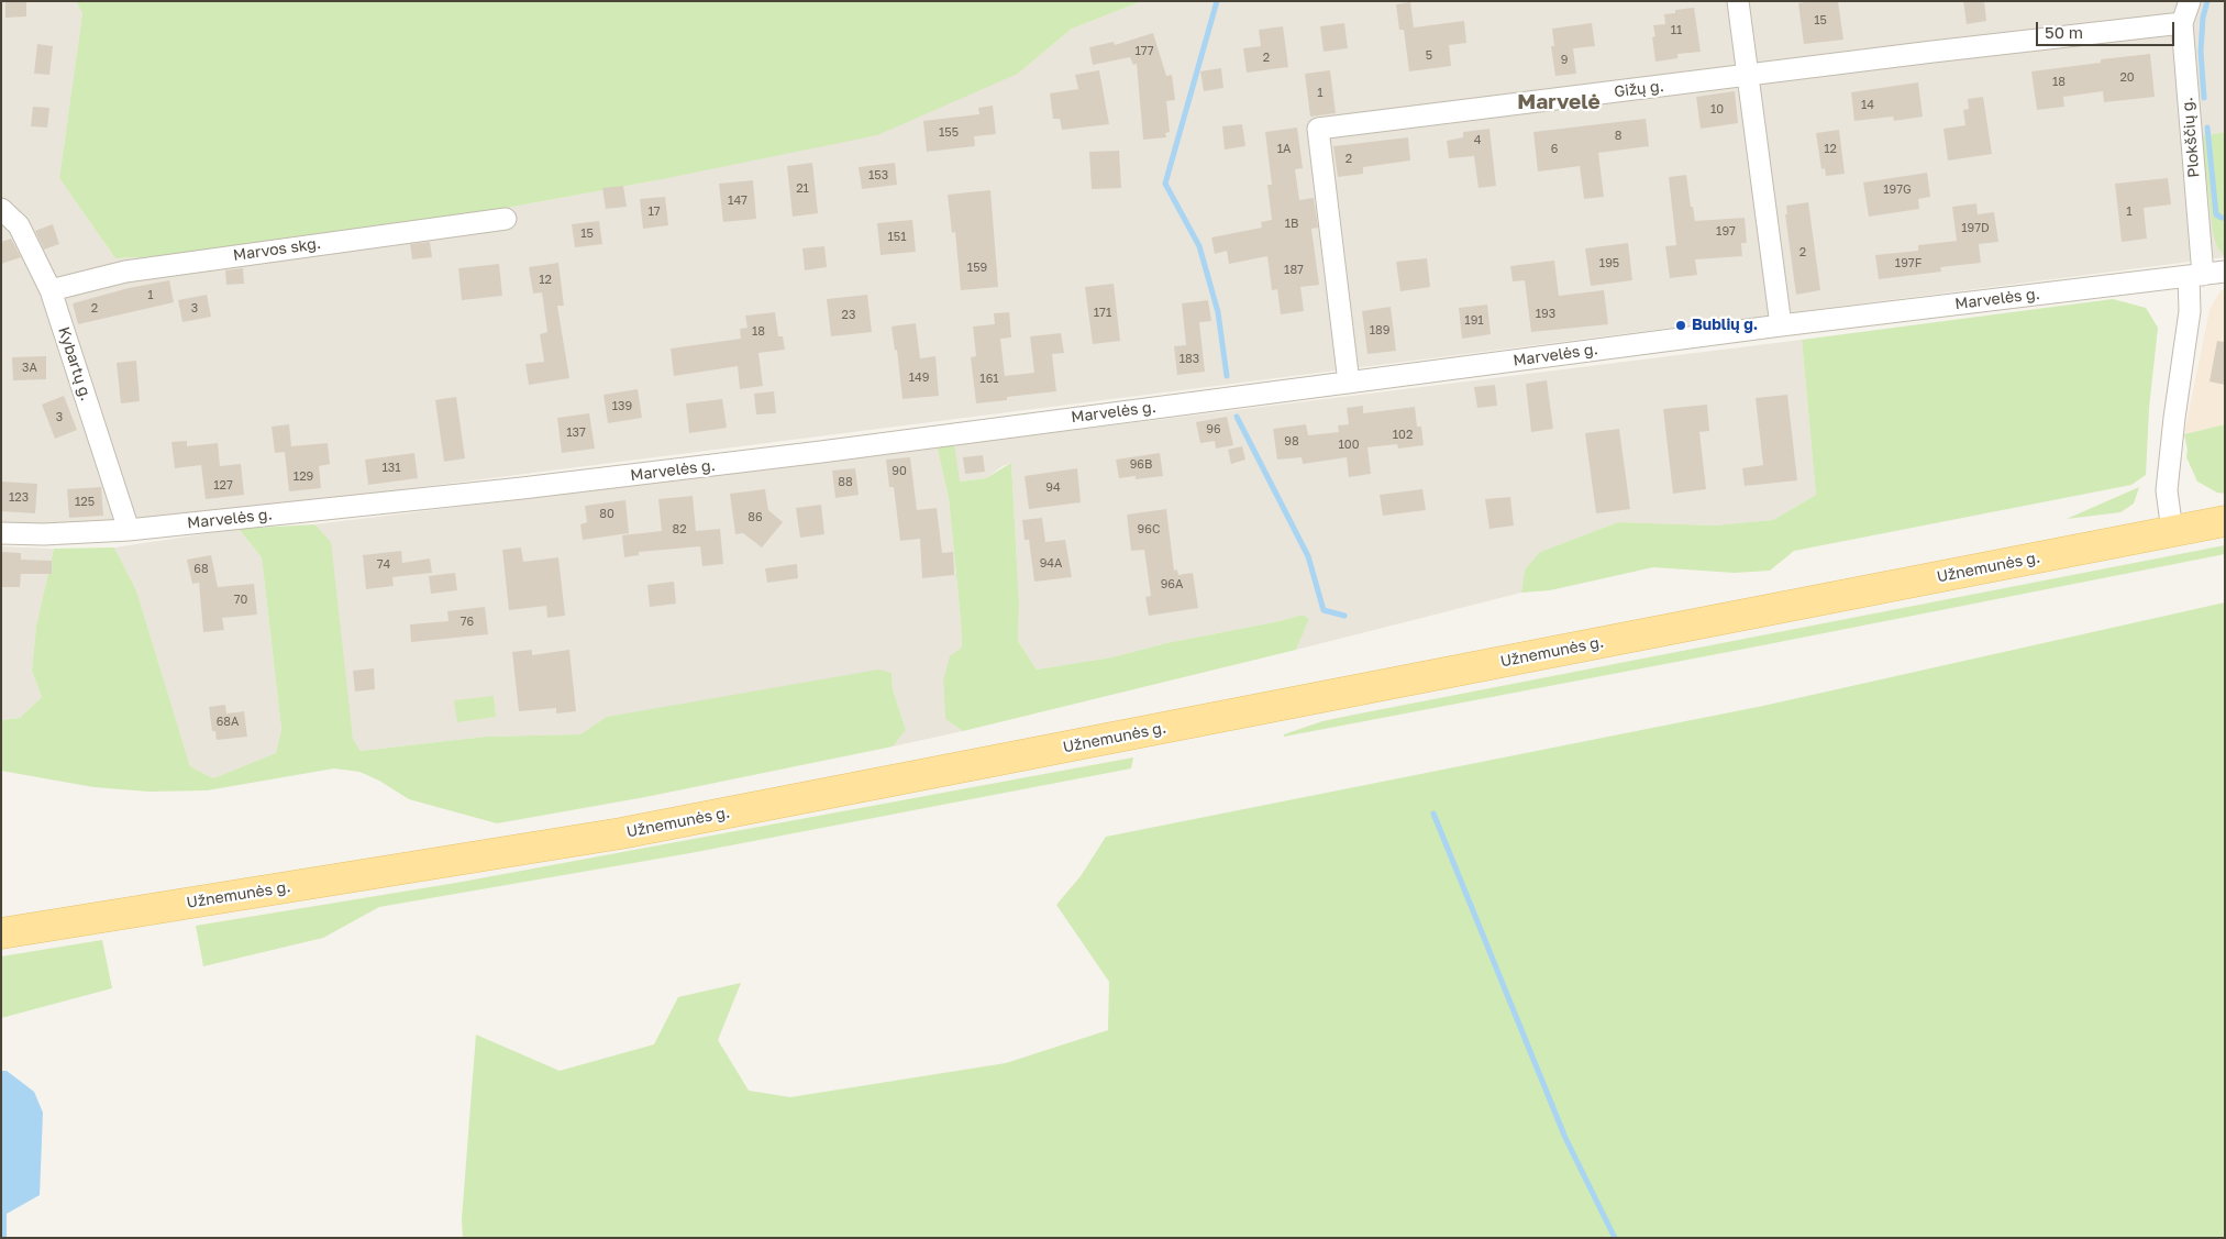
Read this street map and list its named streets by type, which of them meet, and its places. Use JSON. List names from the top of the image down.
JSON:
{
  "streets": {
    "main road": ["Užnemunės g."],
    "street": [
      "Gižų g.",
      "Plokščių g.",
      "Marvos skg.",
      "Marvelės g.",
      "Kybartų g."
    ]
  },
  "crossings": [
    ["Gižų g.", "Plokščių g."],
    ["Gižų g.", "Marvelės g."],
    ["Plokščių g.", "Marvelės g."],
    ["Plokščių g.", "Užnemunės g."],
    ["Marvos skg.", "Kybartų g."],
    ["Marvelės g.", "Kybartų g."]
  ],
  "districts": ["Marvelė"],
  "places": ["Bublių g."],
  "house_numbers": [
    "15",
    "11",
    "177",
    "5",
    "2",
    "9",
    "20",
    "18",
    "1",
    "14",
    "10",
    "155",
    "8",
    "4",
    "1A",
    "6",
    "12",
    "2",
    "153",
    "21",
    "197G",
    "147",
    "17",
    "1",
    "1B",
    "197D",
    "197",
    "15",
    "151",
    "2",
    "195",
    "197F",
    "159",
    "187",
    "12",
    "1",
    "2",
    "3",
    "171",
    "193",
    "23",
    "191",
    "189",
    "18",
    "183",
    "3A",
    "149",
    "161",
    "139",
    "3",
    "96",
    "137",
    "102",
    "98",
    "100",
    "96B",
    "131",
    "90",
    "129",
    "88",
    "127",
    "94",
    "123",
    "125",
    "80",
    "86",
    "82",
    "96C",
    "94A",
    "74",
    "68",
    "96A",
    "70",
    "76",
    "68A"
  ],
  "scale_bar": "50 m"
}
